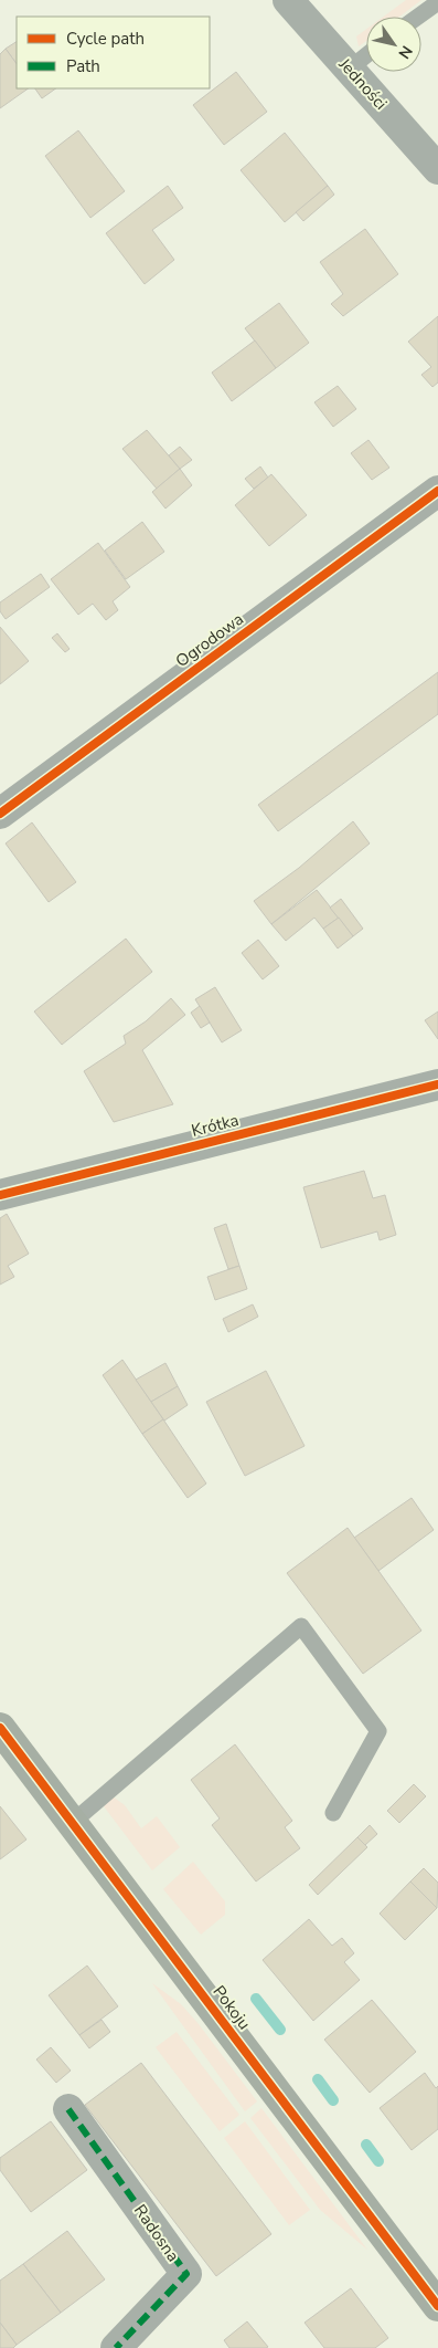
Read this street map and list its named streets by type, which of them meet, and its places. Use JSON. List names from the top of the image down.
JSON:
{
  "streets": {
    "street": [
      "Jedności",
      "Ogrodowa",
      "Krótka",
      "Pokoju",
      "Radosna"
    ]
  },
  "legend": ["Cycle path", "Path"],
  "north": "bottom right"
}
